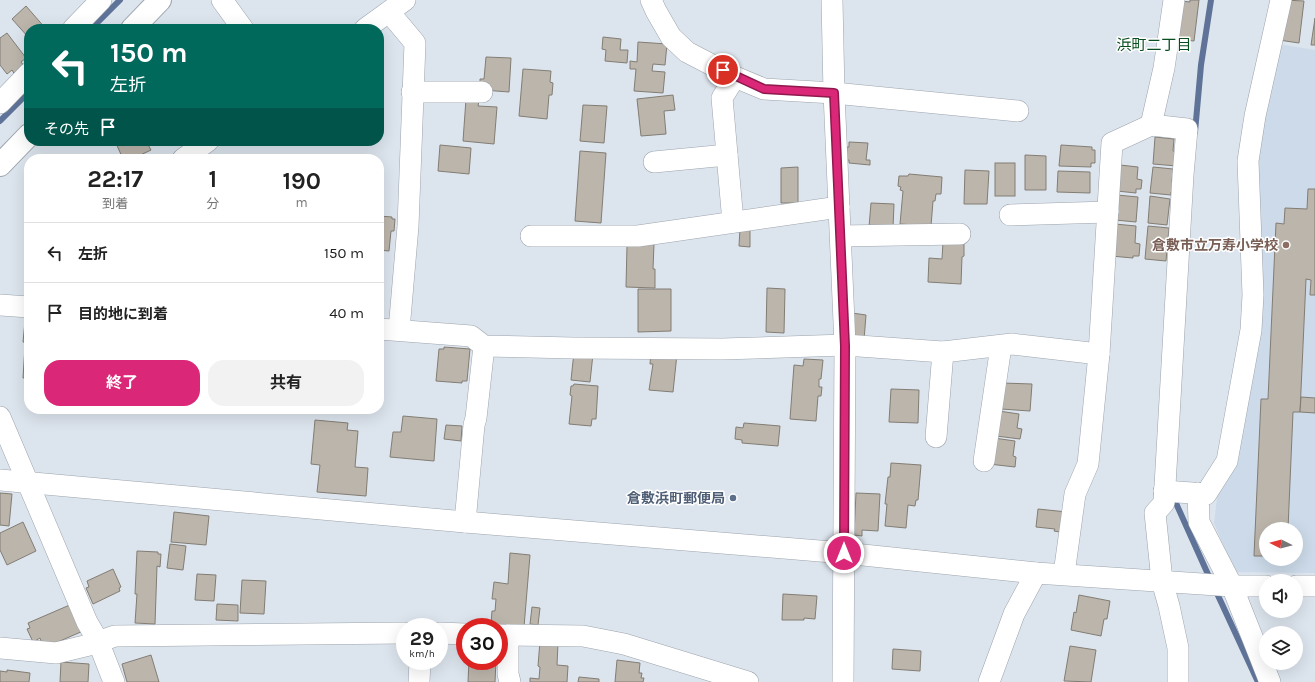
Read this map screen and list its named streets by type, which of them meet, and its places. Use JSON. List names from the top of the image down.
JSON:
{
  "districts": ["浜町二丁目"],
  "places": ["倉敷市立万寿小学校", "倉敷浜町郵便局"],
  "north": "left",
  "page": {
    "turn": ["150 m", "左折"],
    "then": "その先",
    "eta": [
      "22:17",
      "到着",
      "1",
      "分",
      "190",
      "m"
    ],
    "list": [
      {
        "name": "左折",
        "value": "150 m"
      },
      {
        "name": "目的地に到着",
        "value": "40 m"
      }
    ],
    "buttons": ["終了", "共有"],
    "speed": "29 km/h",
    "limit": "30"
  }
}
